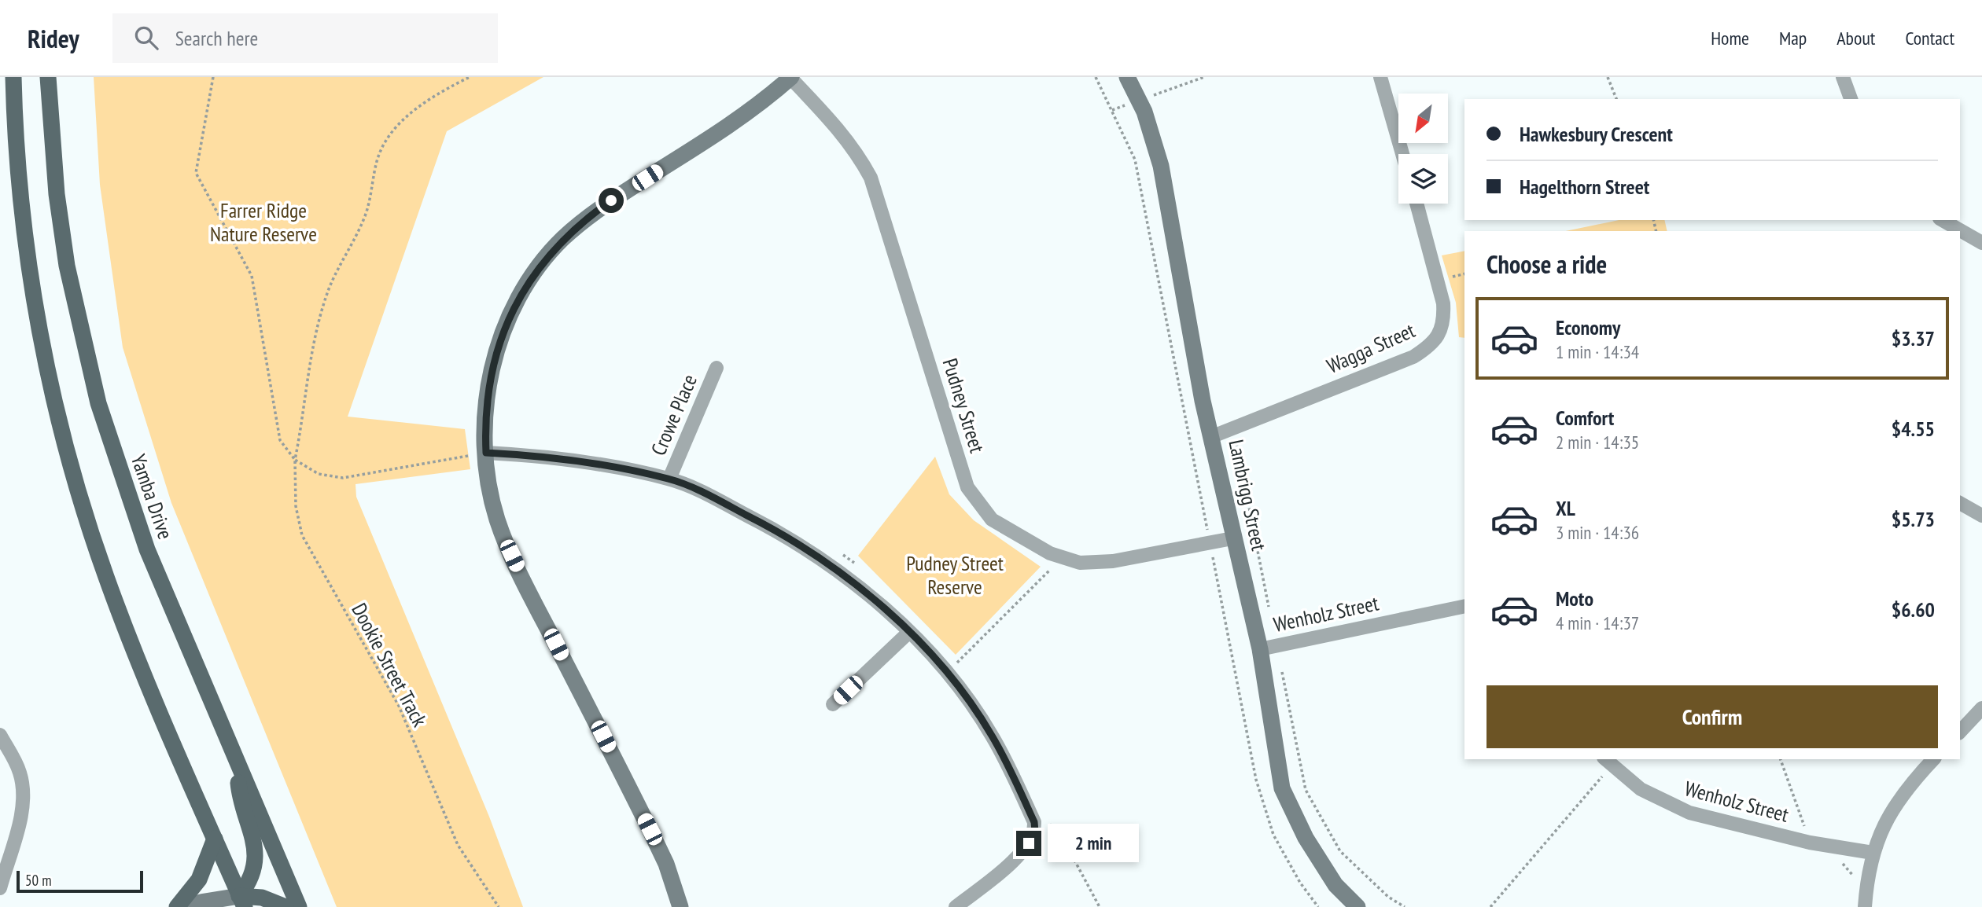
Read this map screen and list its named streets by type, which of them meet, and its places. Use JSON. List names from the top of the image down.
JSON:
{
  "streets": {
    "main road": ["Yamba Drive"],
    "street": [
      "Wagga Street",
      "Pudney Street",
      "Crowe Place",
      "Lambrigg Street",
      "Wenholz Street"
    ],
    "path": ["Dookie Street Track"]
  },
  "crossings": [
    ["Wagga Street", "Lambrigg Street"],
    ["Pudney Street", "Lambrigg Street"],
    ["Lambrigg Street", "Wenholz Street"]
  ],
  "parks": ["Farrer Ridge Nature Reserve", "Pudney Street Reserve"],
  "scale_bar": "50 m",
  "north": "bottom left",
  "page": {
    "header": "Ridey",
    "search": "Search here",
    "nav": [
      "Home",
      "Map",
      "About",
      "Contact"
    ],
    "banner": ["Hawkesbury Crescent", "Hagelthorn Street"],
    "heading": "Choose a ride",
    "list": [
      {
        "name": "Economy",
        "note": "1 min · 14:34",
        "value": "$3.37"
      },
      {
        "name": "Comfort",
        "note": "2 min · 14:35",
        "value": "$4.55"
      },
      {
        "name": "XL",
        "note": "3 min · 14:36",
        "value": "$5.73"
      },
      {
        "name": "Moto",
        "note": "4 min · 14:37",
        "value": "$6.60"
      }
    ],
    "buttons": "Confirm",
    "bubble": "2 min",
    "scale": "50 m"
  }
}
